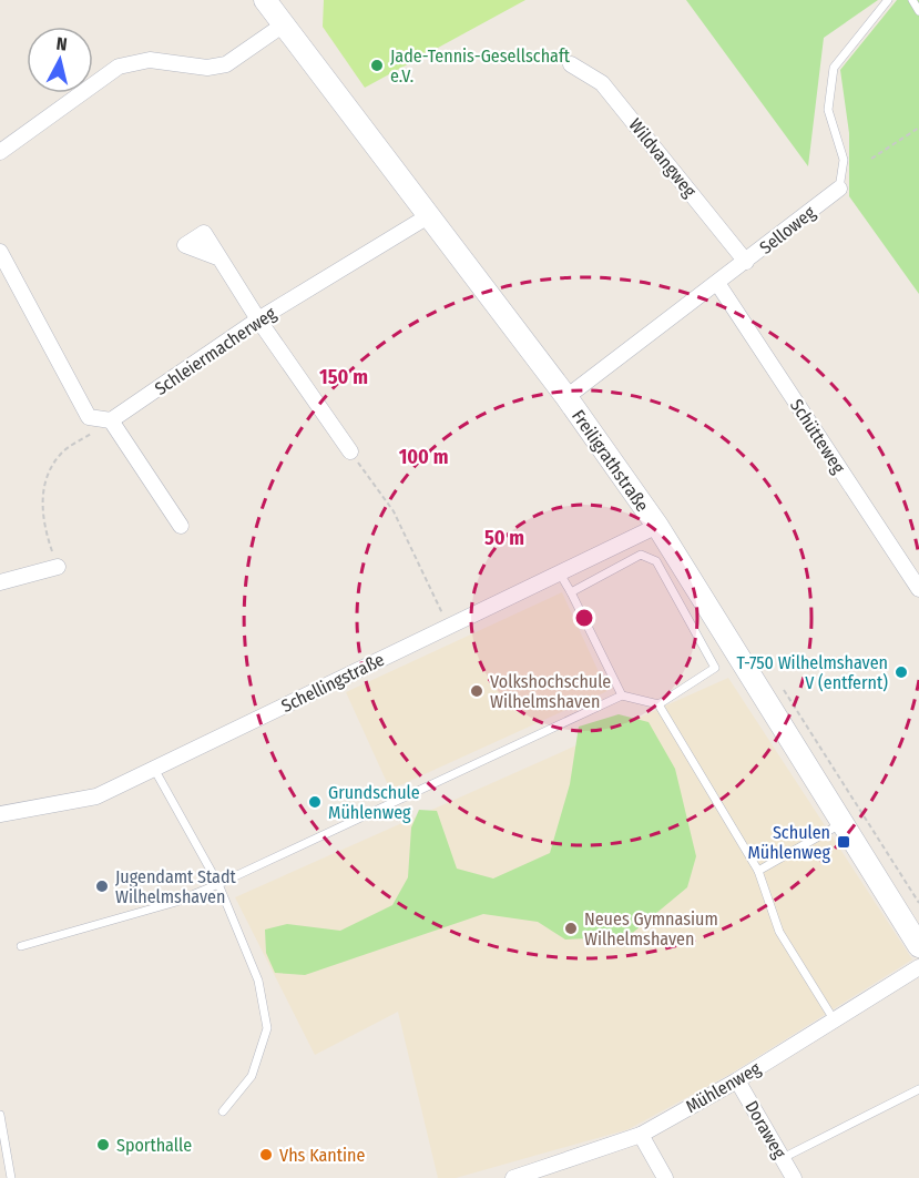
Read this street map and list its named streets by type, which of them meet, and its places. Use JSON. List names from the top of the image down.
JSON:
{
  "streets": {
    "street": [
      "Wildvangweg",
      "Selloweg",
      "Schleiermacherweg",
      "Schütteweg",
      "Freiligrathstraße",
      "Schellingstraße",
      "Mühlenweg",
      "Doraweg"
    ]
  },
  "crossings": [
    ["Wildvangweg", "Selloweg"],
    ["Selloweg", "Schütteweg"],
    ["Selloweg", "Freiligrathstraße"],
    ["Schleiermacherweg", "Freiligrathstraße"],
    ["Freiligrathstraße", "Schellingstraße"],
    ["Mühlenweg", "Doraweg"]
  ],
  "places": {
    "other": [
      "Jade-Tennis-Gesellschaft e.V.",
      "T-750 Wilhelmshaven V (entfernt)",
      "Volkshochschule Wilhelmshaven",
      "Grundschule Mühlenweg",
      "Jugendamt Stadt Wilhelmshaven",
      "Neues Gymnasium Wilhelmshaven",
      "Sporthalle",
      "Vhs Kantine"
    ],
    "transit": ["Schulen Mühlenweg"]
  },
  "north": "top",
  "rings": ["150 m", "100 m", "50 m"]
}
